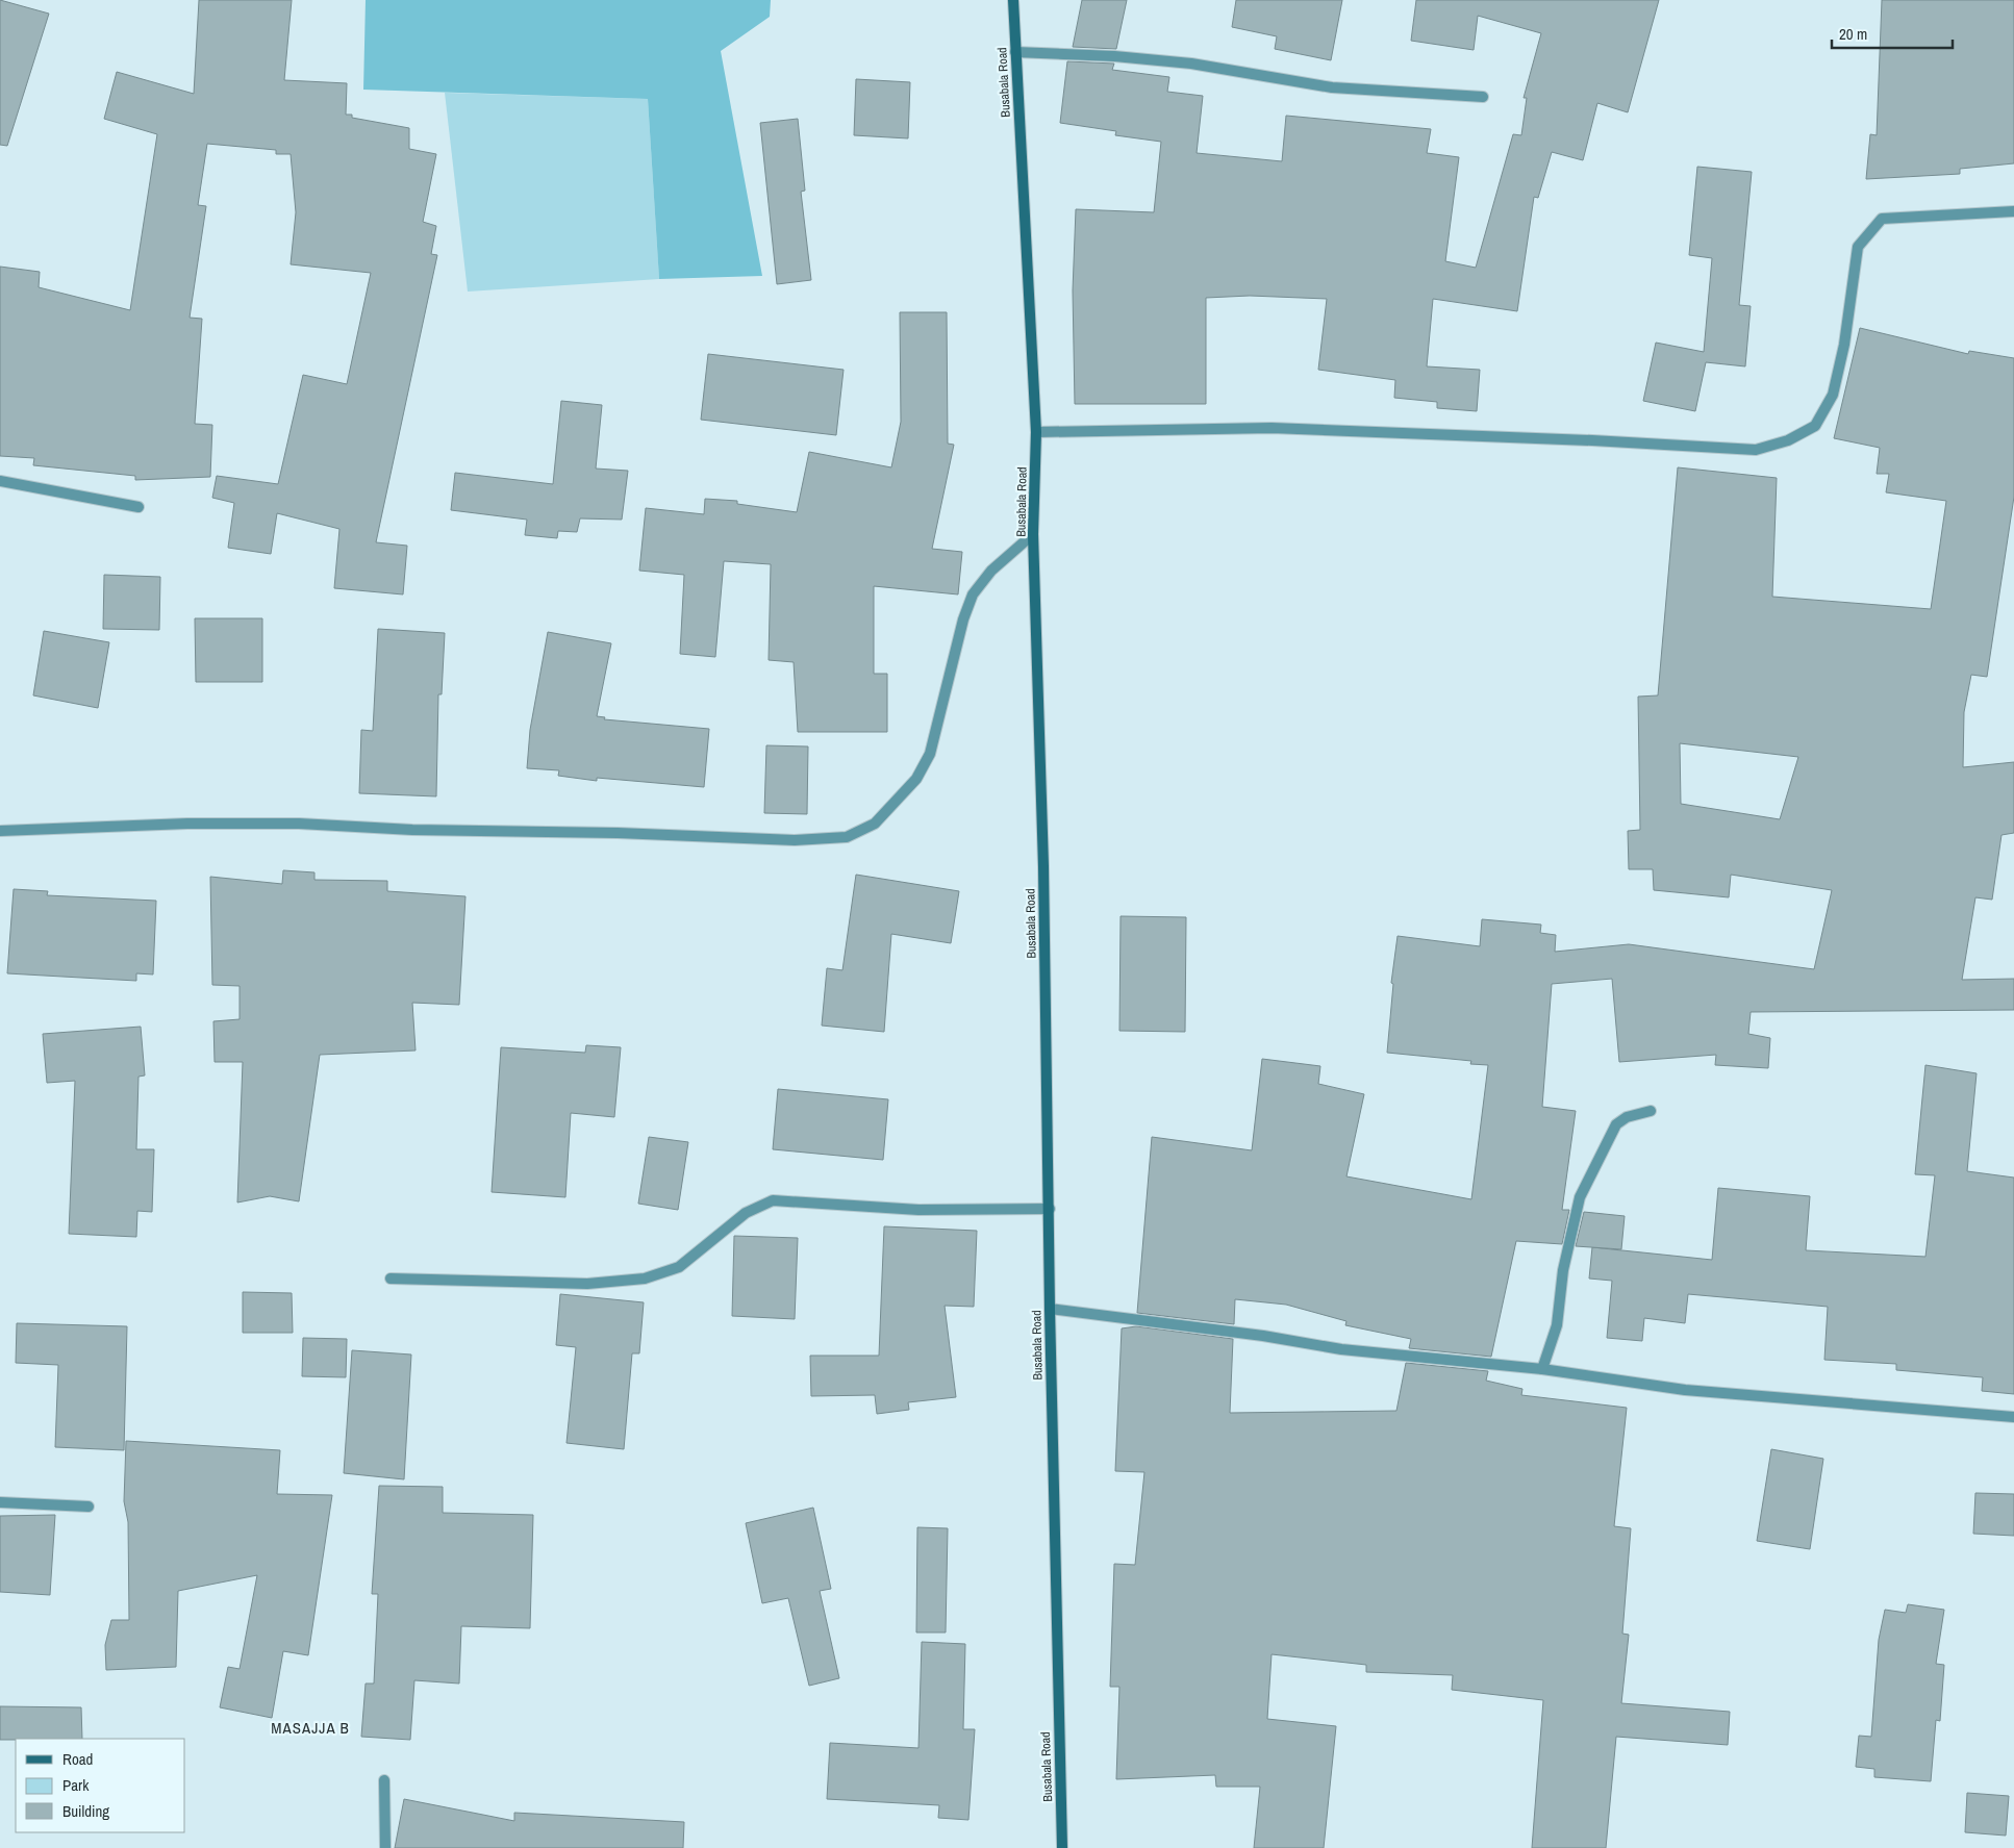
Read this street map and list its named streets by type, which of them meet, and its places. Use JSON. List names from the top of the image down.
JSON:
{
  "streets": {
    "street": ["Busabala Road"]
  },
  "districts": ["MASAJJA B"],
  "legend": ["Road", "Park", "Building"],
  "scale_bar": "20 m"
}
